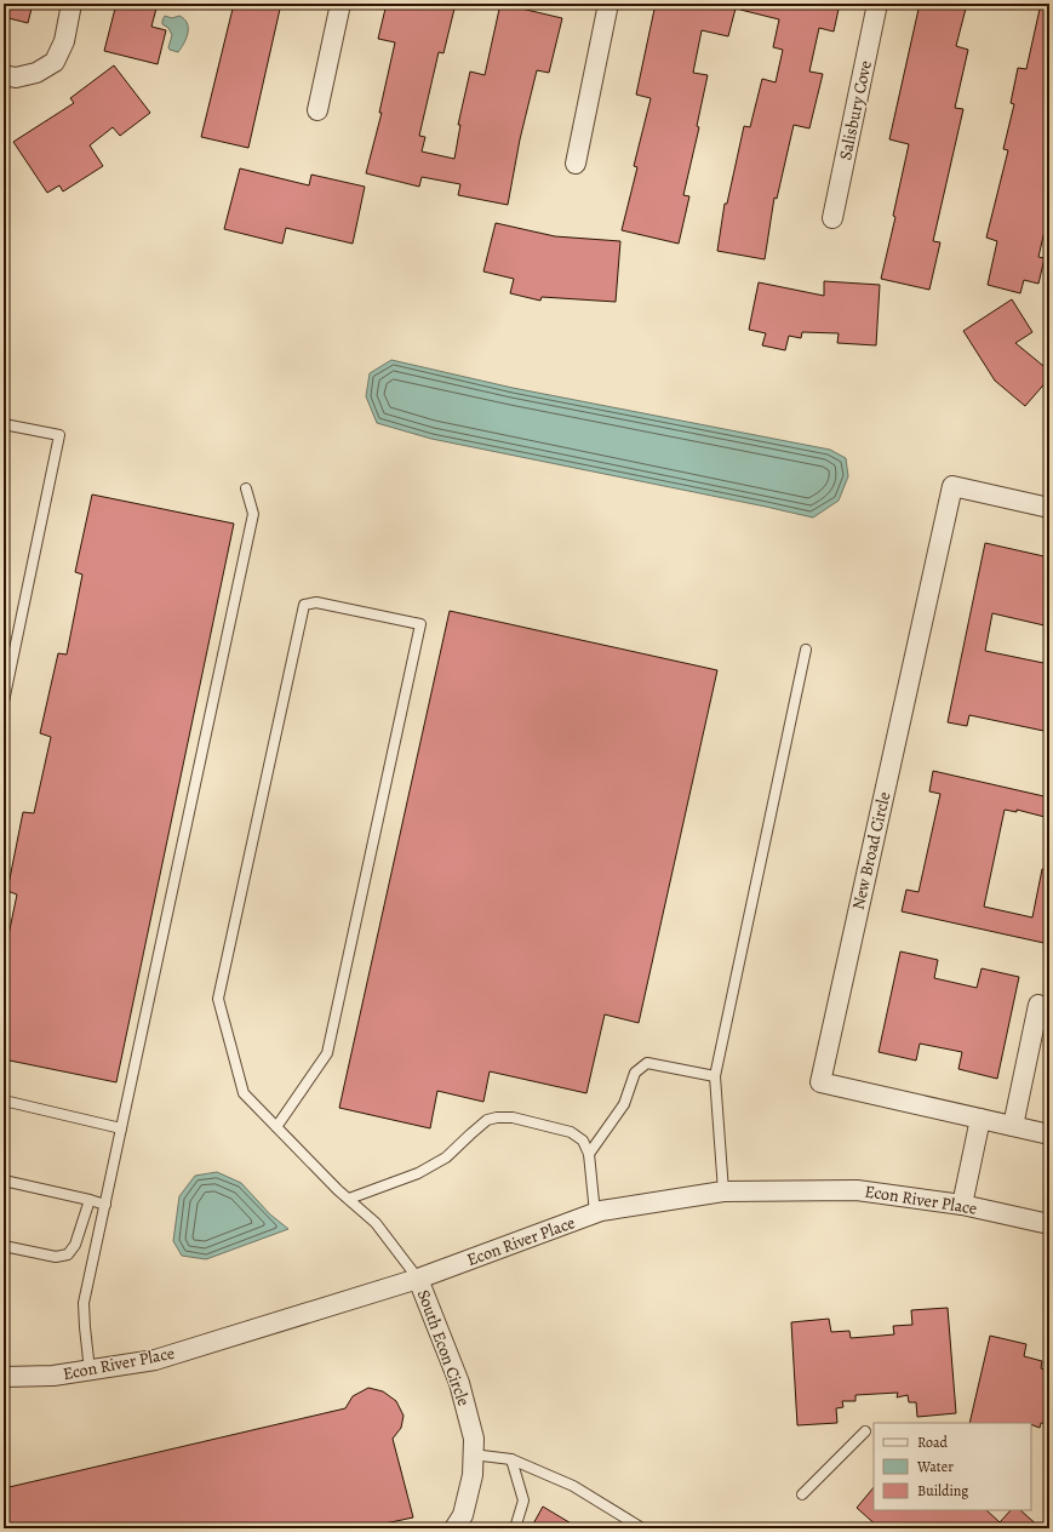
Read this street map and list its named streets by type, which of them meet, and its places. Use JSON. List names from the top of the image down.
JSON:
{
  "streets": {
    "street": [
      "Salisbury Cove",
      "New Broad Circle",
      "Econ River Place",
      "South Econ Circle"
    ]
  },
  "crossings": [
    ["Econ River Place", "South Econ Circle"]
  ],
  "legend": ["Road", "Water", "Building"]
}
